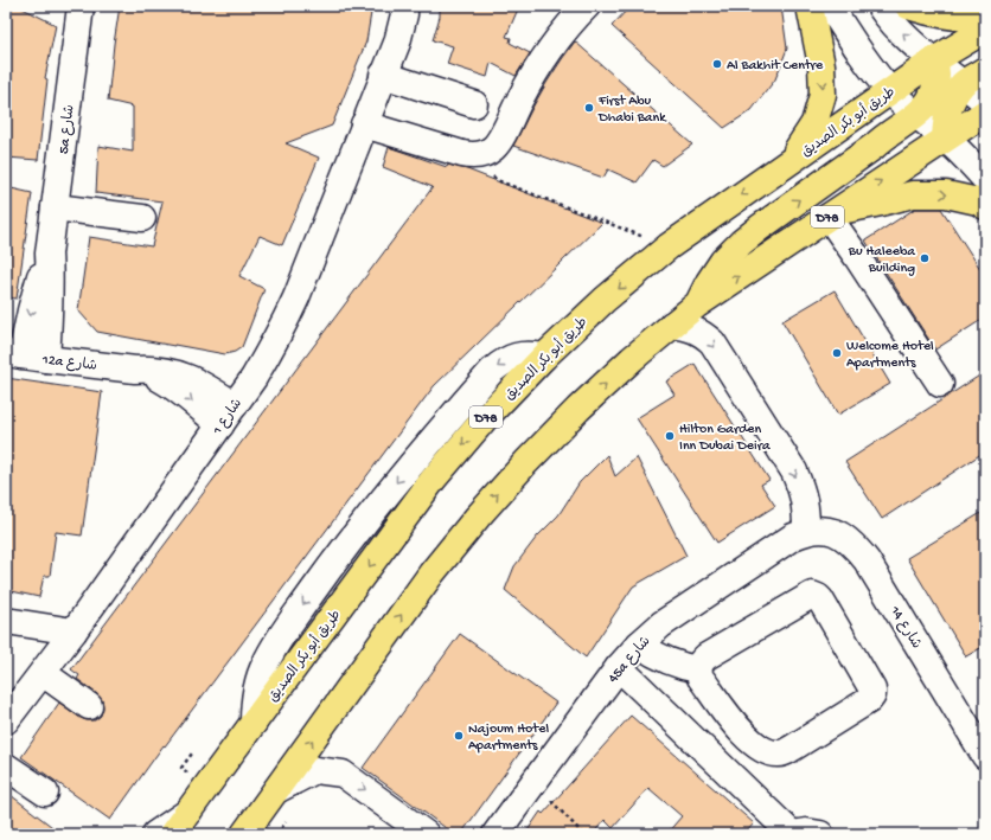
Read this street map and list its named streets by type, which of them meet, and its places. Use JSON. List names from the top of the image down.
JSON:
{
  "streets": {
    "main road": ["طريق أبو بكر الصديق", "D78"],
    "street": [
      "5a شارع",
      "12a شارع",
      "شارع 1",
      "شارع 14",
      "45a شارع"
    ]
  },
  "crossings": [
    ["5a شارع", "12a شارع"],
    ["12a شارع", "شارع 1"],
    ["شارع 14", "45a شارع"]
  ],
  "places": [
    "Al Bakhit Centre",
    "First Abu Dhabi Bank",
    "Bu Haleeba Building",
    "Welcome Hotel Apartments",
    "Hilton Garden Inn Dubai Deira",
    "Najoum Hotel Apartments"
  ]
}
